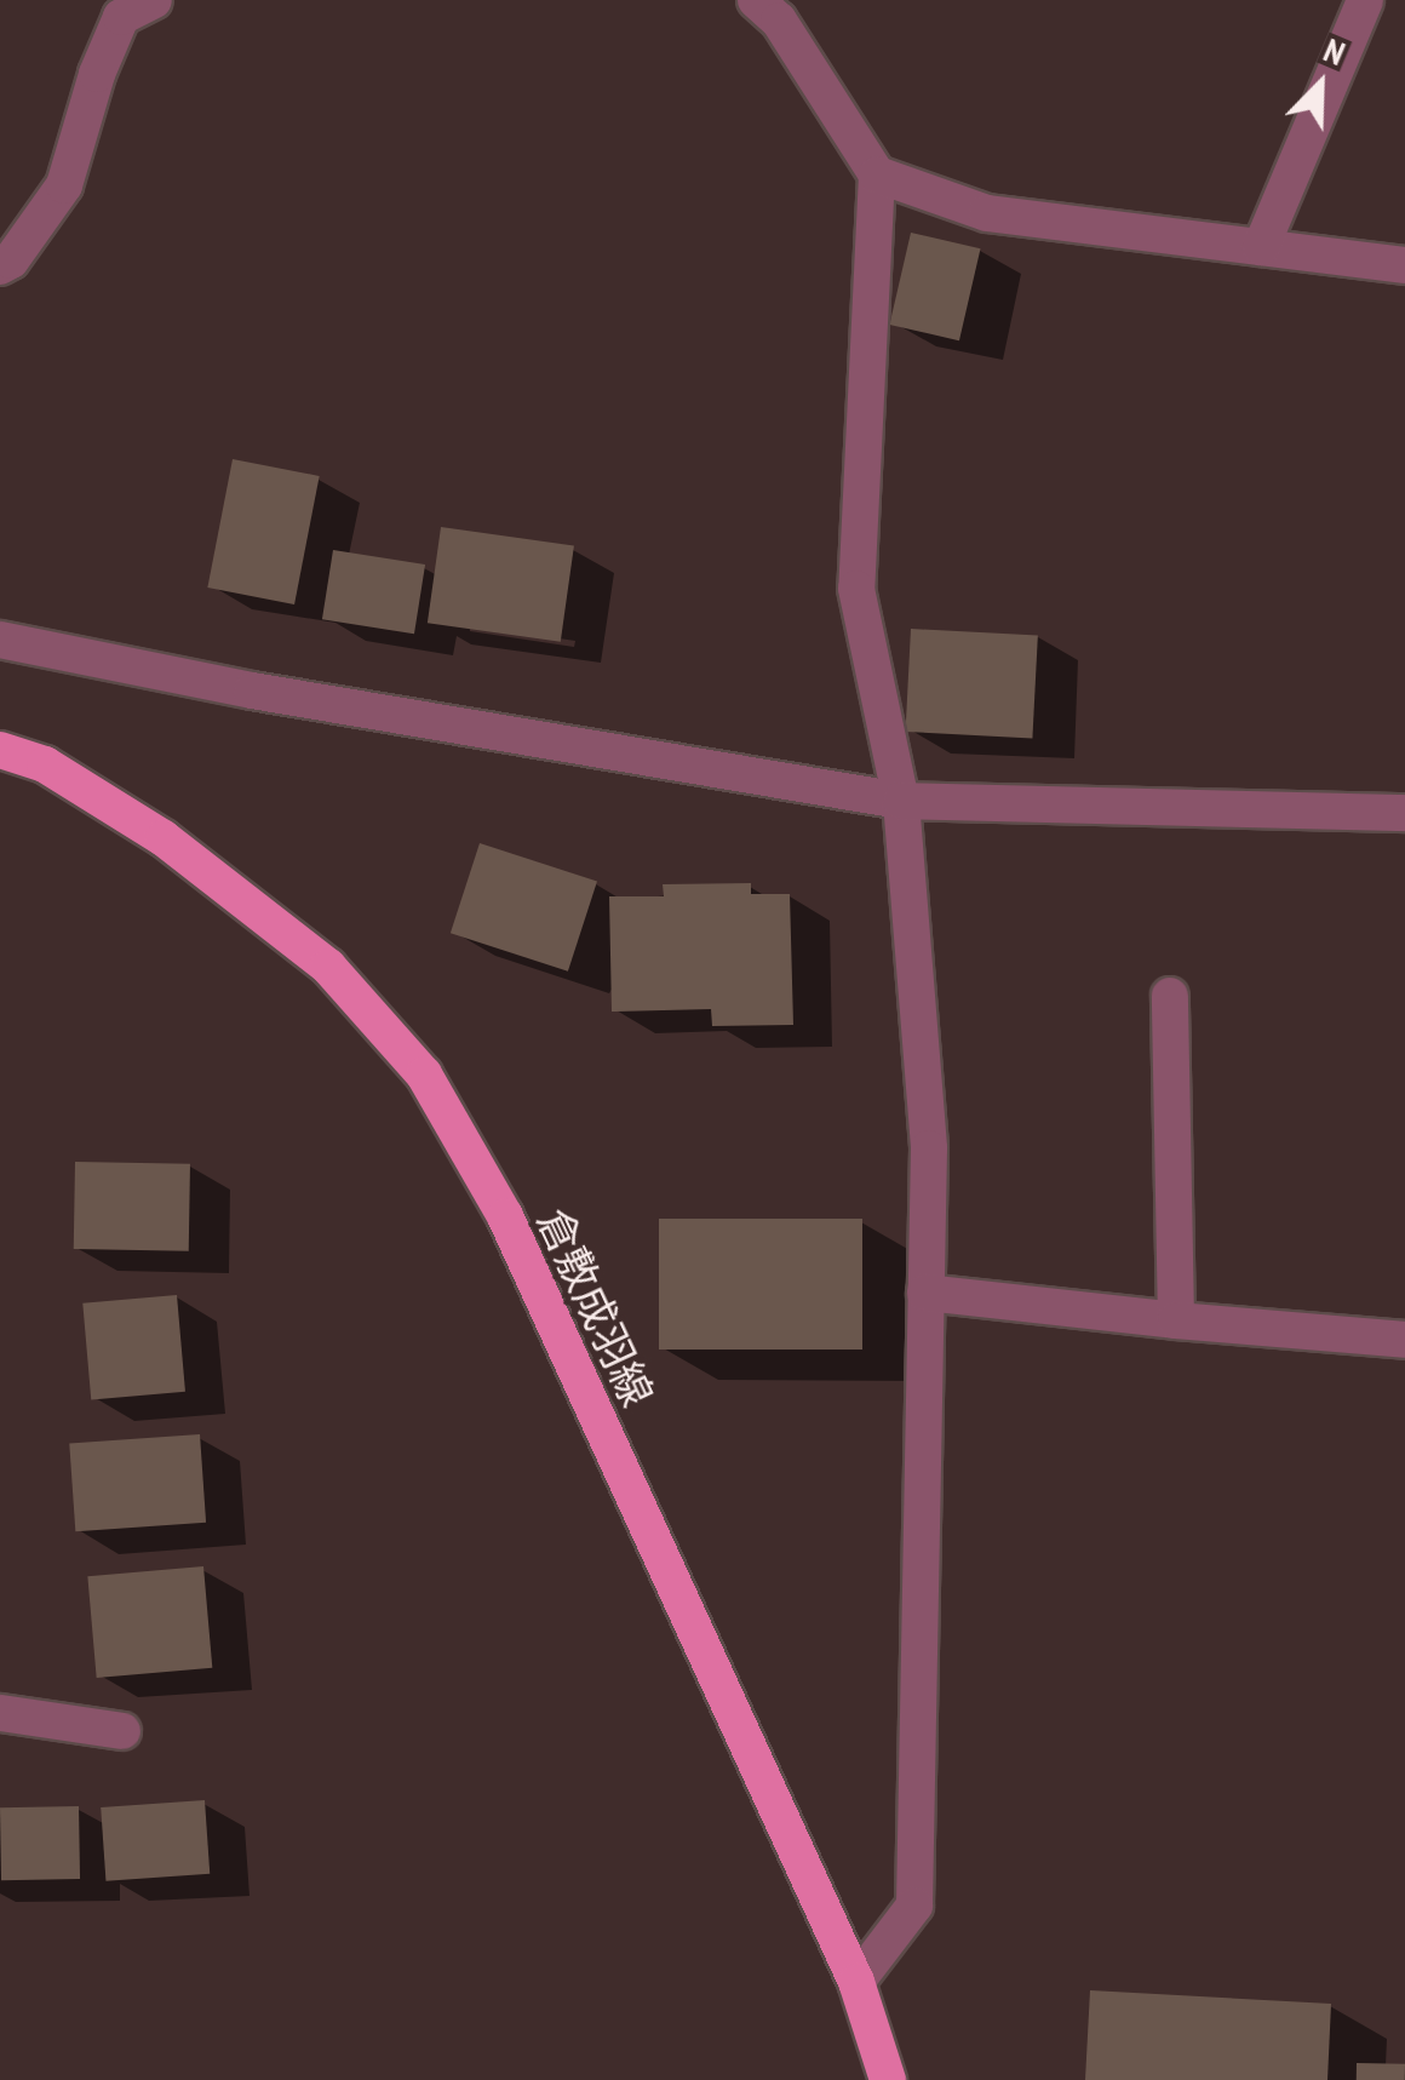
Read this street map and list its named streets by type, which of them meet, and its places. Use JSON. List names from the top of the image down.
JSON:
{
  "streets": {
    "main road": ["倉敷成羽線"]
  },
  "north": "top right"
}
